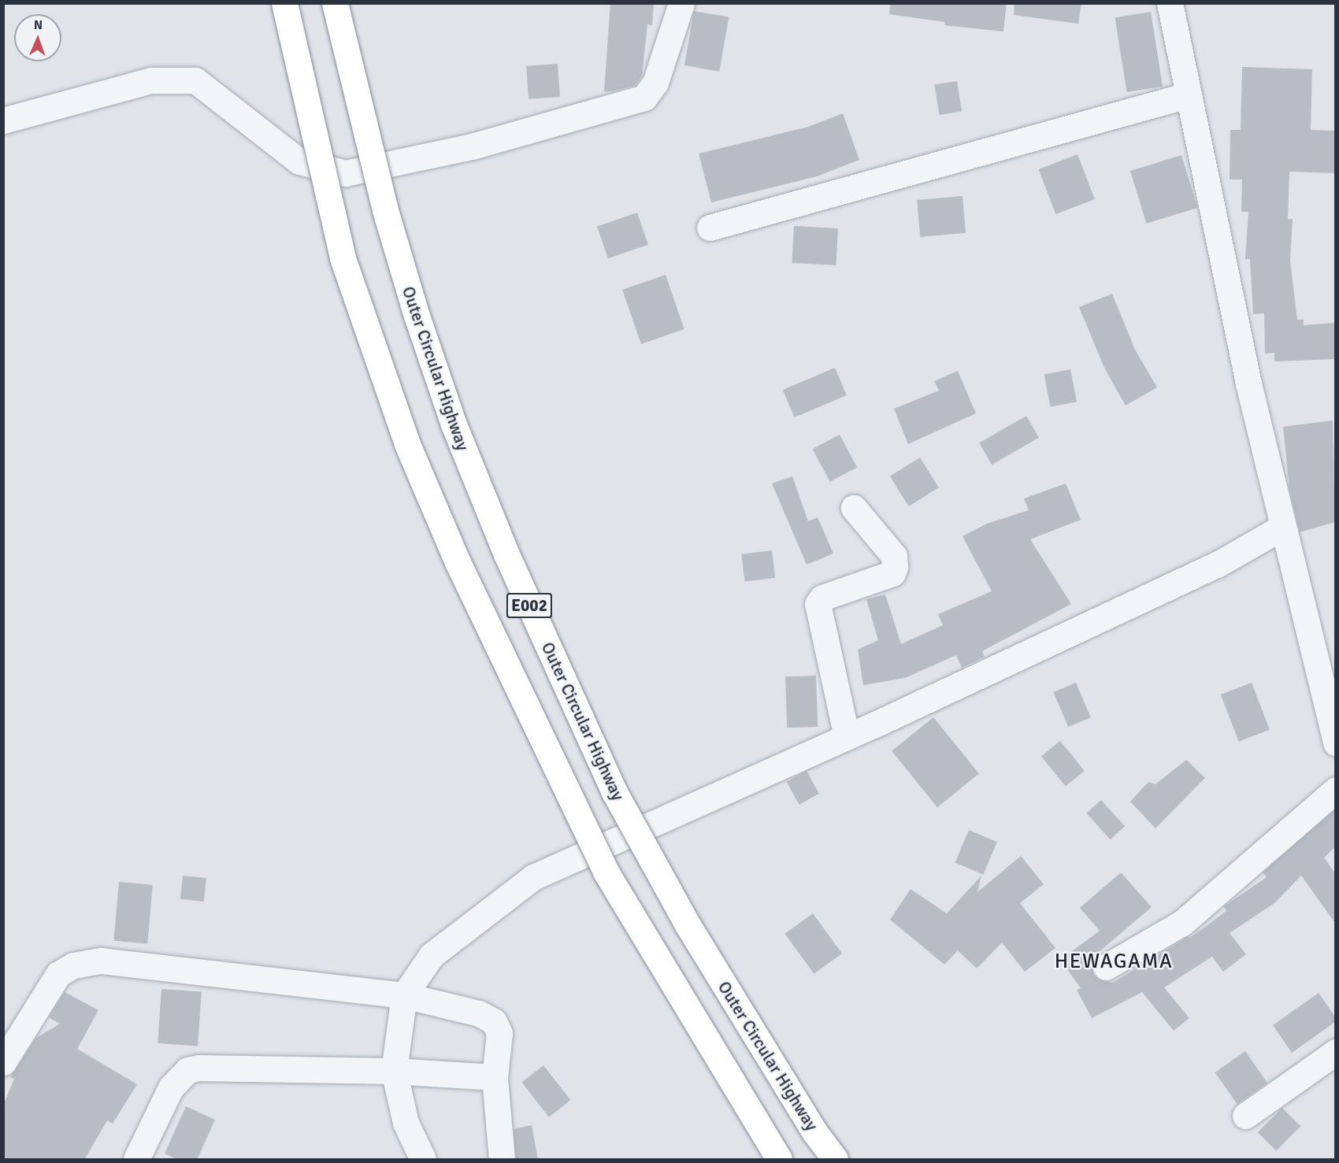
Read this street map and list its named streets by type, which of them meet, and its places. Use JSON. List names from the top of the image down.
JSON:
{
  "streets": {
    "highway": ["Outer Circular Highway", "E002"]
  },
  "districts": ["HEWAGAMA"],
  "north": "top"
}
